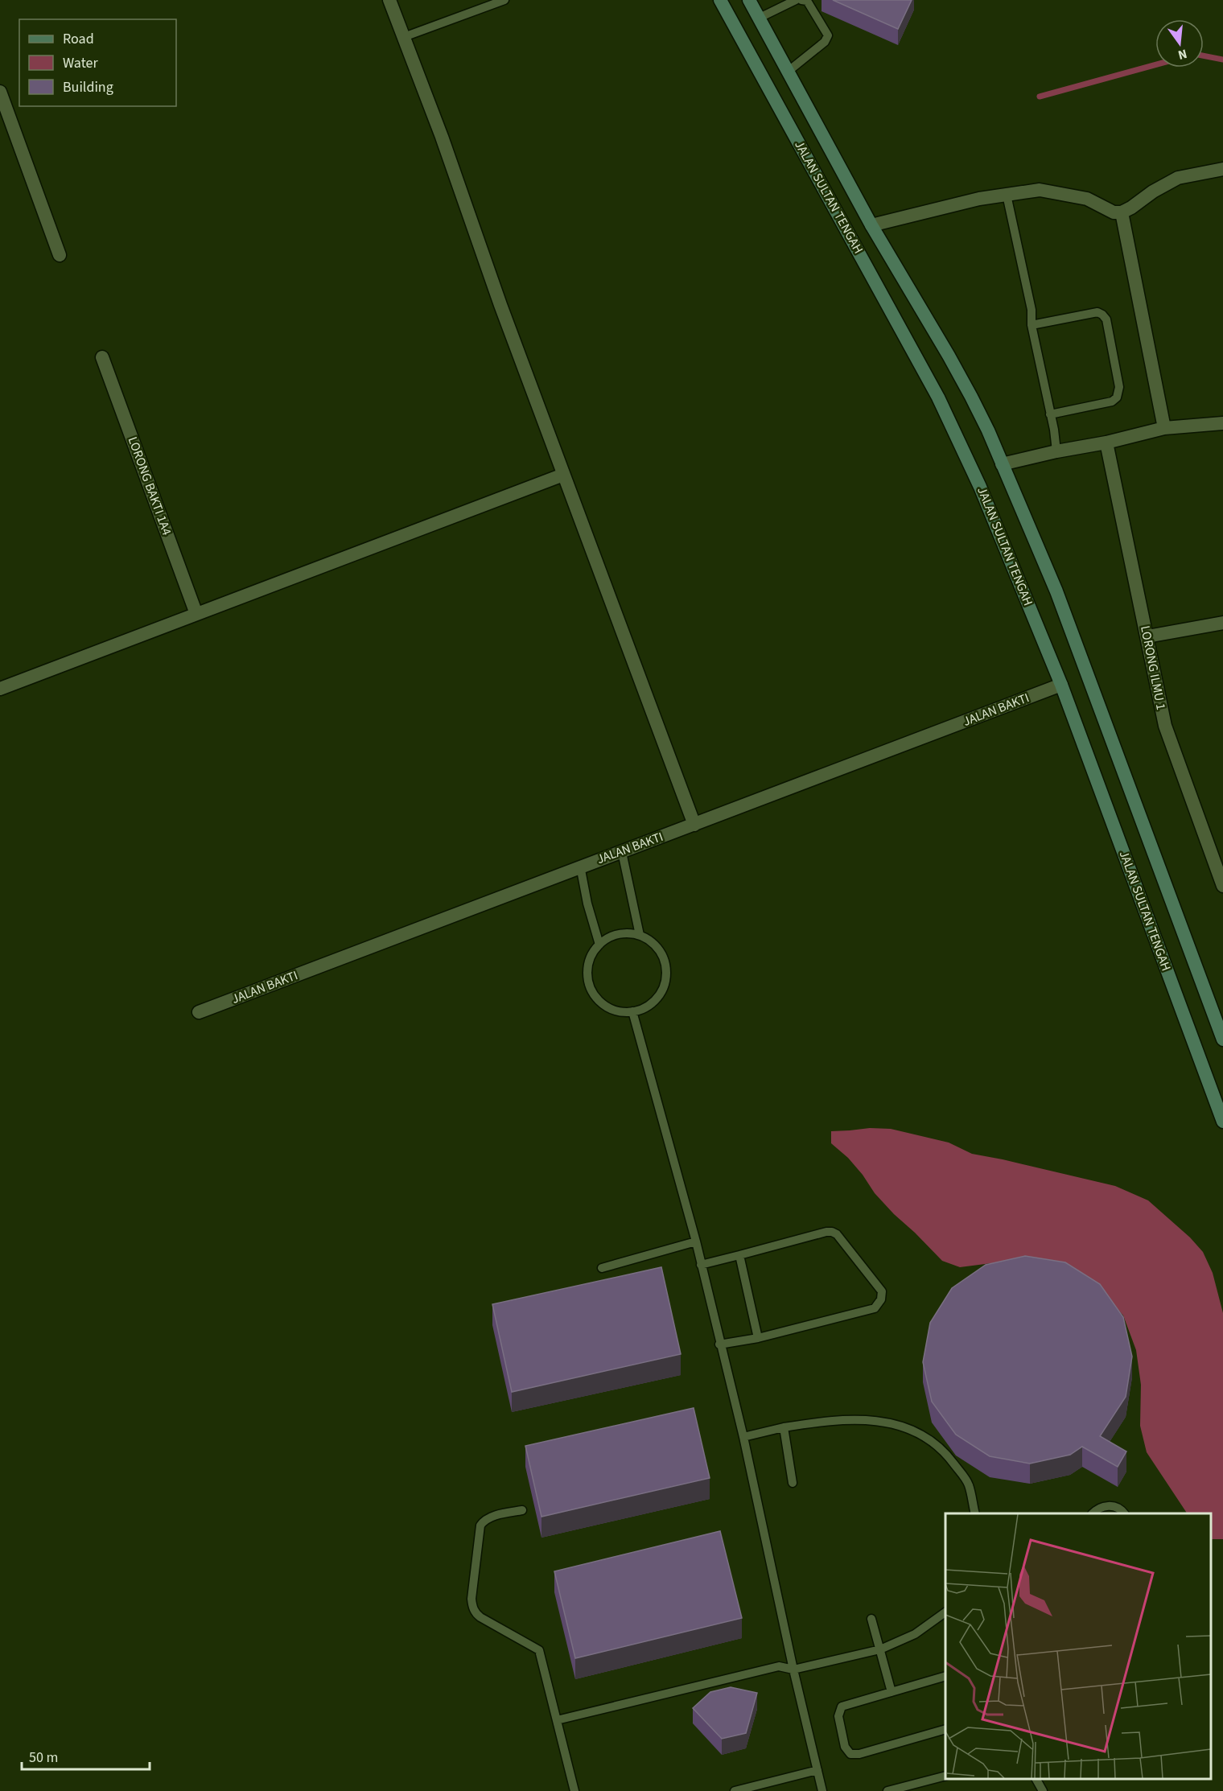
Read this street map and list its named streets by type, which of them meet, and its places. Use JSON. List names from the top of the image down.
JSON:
{
  "streets": {
    "main road": ["JALAN SULTAN TENGAH"],
    "street": ["LORONG BAKTI 1A4", "LORONG ILMU 1", "JALAN BAKTI"]
  },
  "crossings": [
    ["JALAN SULTAN TENGAH", "JALAN BAKTI"]
  ],
  "legend": ["Road", "Water", "Building"],
  "scale_bar": "50 m",
  "north": "bottom"
}
